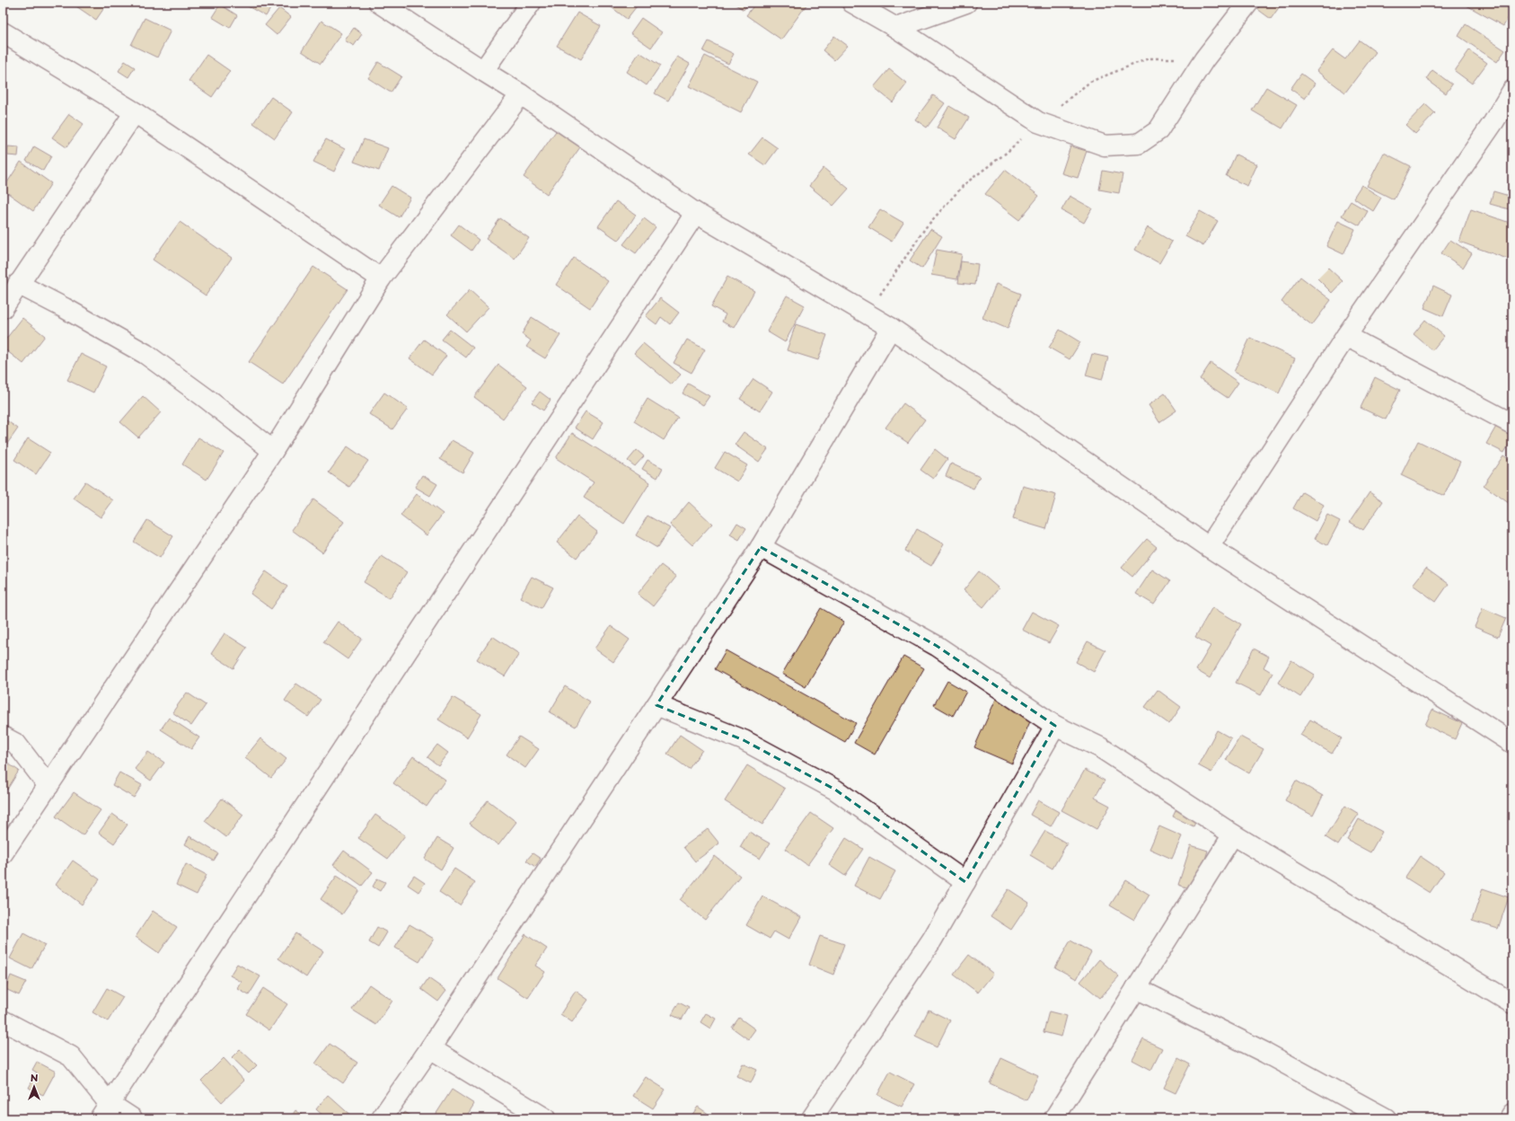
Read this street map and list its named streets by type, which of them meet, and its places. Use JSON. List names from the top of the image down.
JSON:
{
  "north": "top"
}
